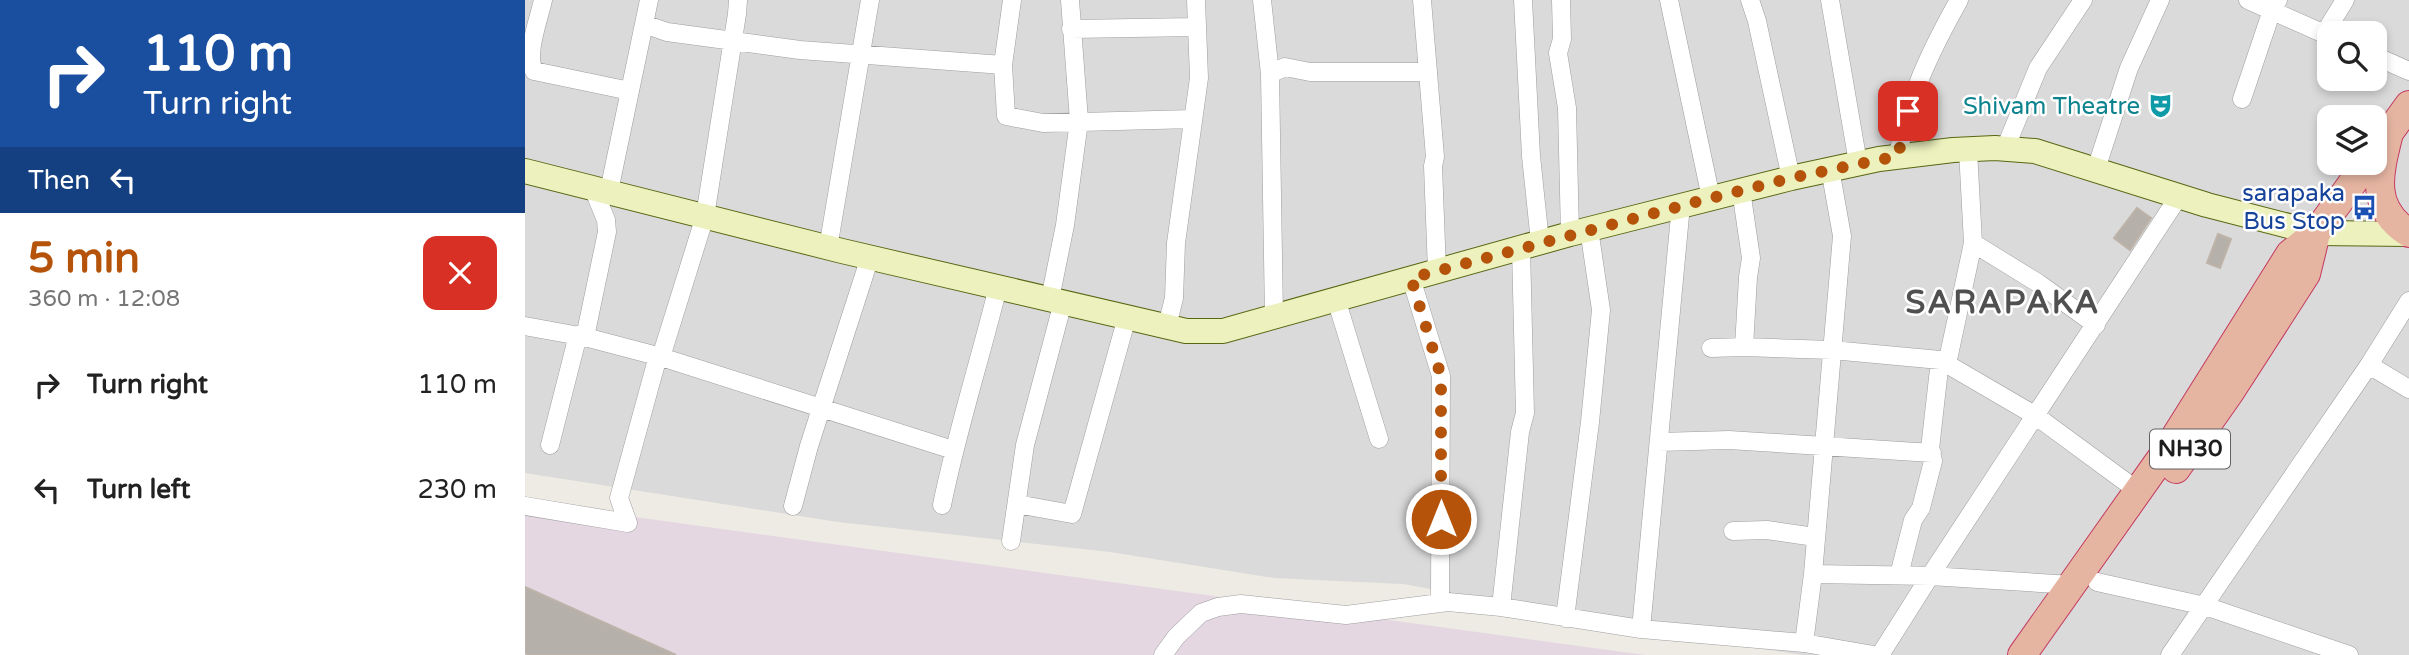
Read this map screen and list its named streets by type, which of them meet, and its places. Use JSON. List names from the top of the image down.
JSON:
{
  "streets": {
    "highway": ["NH30"]
  },
  "districts": ["SARAPAKA"],
  "places": {
    "theatre": ["Shivam Theatre"],
    "bus stop": ["sarapaka Bus Stop"]
  },
  "page": {
    "turn": ["110 m", "Turn right"],
    "then": "Then",
    "heading": ["5 min", "360 m · 12:08"],
    "list": [
      {
        "name": "Turn right",
        "value": "110 m"
      },
      {
        "name": "Turn left",
        "value": "230 m"
      }
    ]
  }
}
